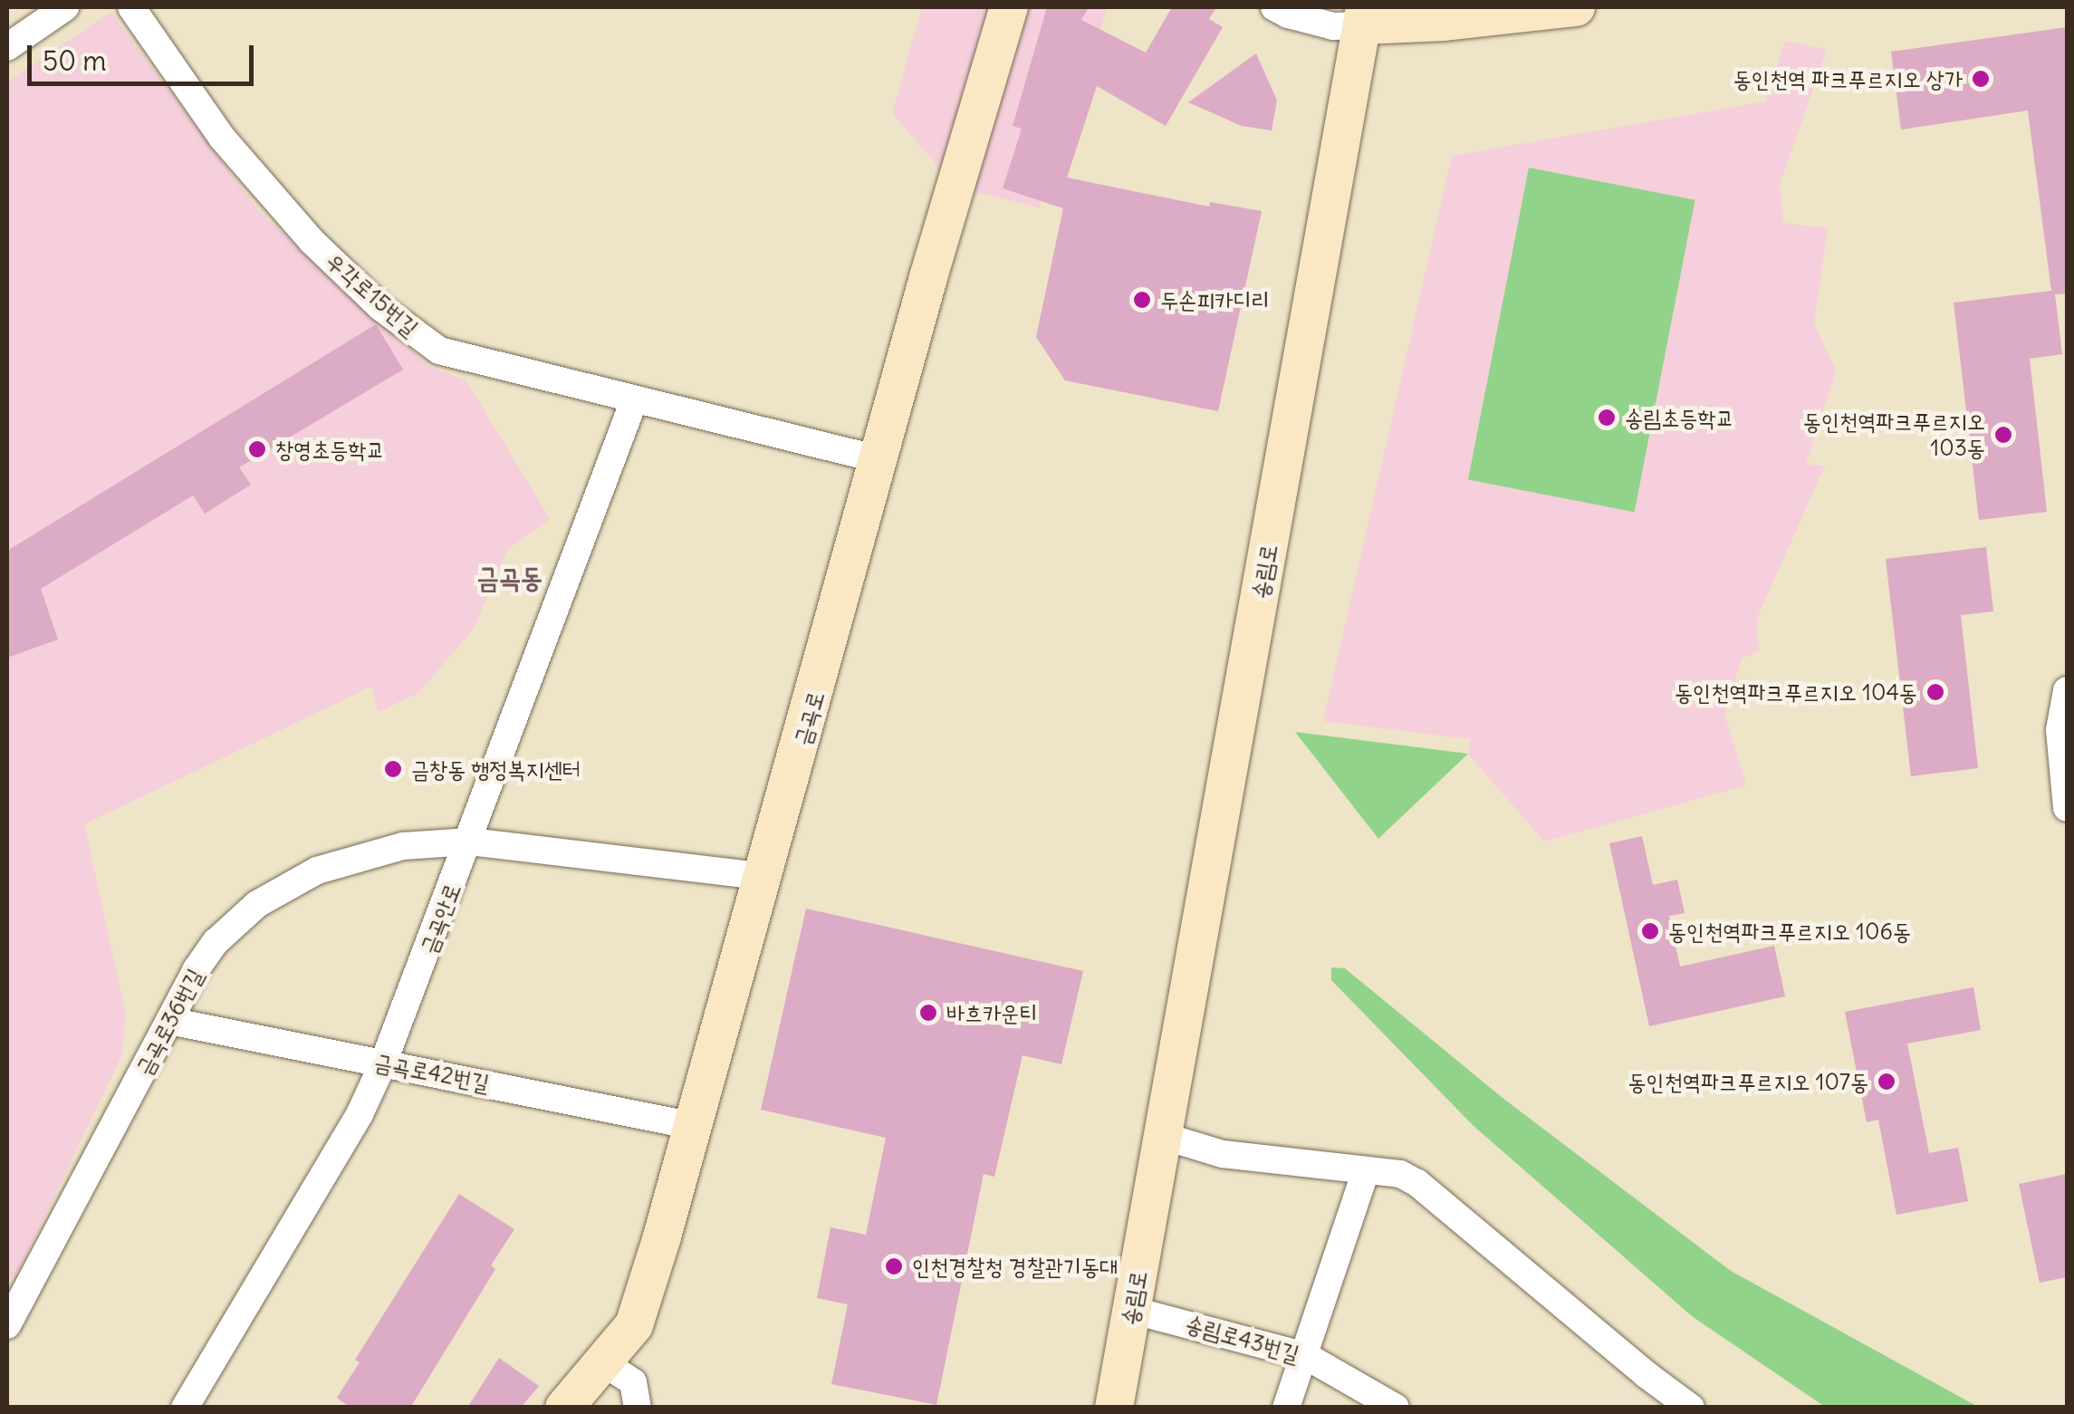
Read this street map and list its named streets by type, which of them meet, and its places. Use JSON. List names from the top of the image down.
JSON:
{
  "streets": {
    "street": [
      "우각로15번길",
      "송림로",
      "금곡로",
      "금곡안로",
      "금곡로36번길",
      "금곡로42번길",
      "송림로43번길"
    ]
  },
  "crossings": [
    ["우각로15번길", "금곡로"],
    ["우각로15번길", "금곡안로"],
    ["송림로", "송림로43번길"],
    ["금곡로", "금곡로36번길"],
    ["금곡로", "금곡로42번길"],
    ["금곡안로", "금곡로36번길"],
    ["금곡안로", "금곡로42번길"],
    ["금곡로36번길", "금곡로42번길"]
  ],
  "districts": ["금곡동"],
  "places": [
    "동인천역 파크푸르지오 상가",
    "두손피카디리",
    "송림초등학교",
    "동인천역파크푸르지오 103동",
    "창영초등학교",
    "동인천역파크푸르지오 104동",
    "금창동 행정복지센터",
    "동인천역파크푸르지오 106동",
    "바흐카운티",
    "동인천역파크푸르지오 107동",
    "인천경찰청 경찰관기동대"
  ],
  "scale_bar": "50 m"
}
